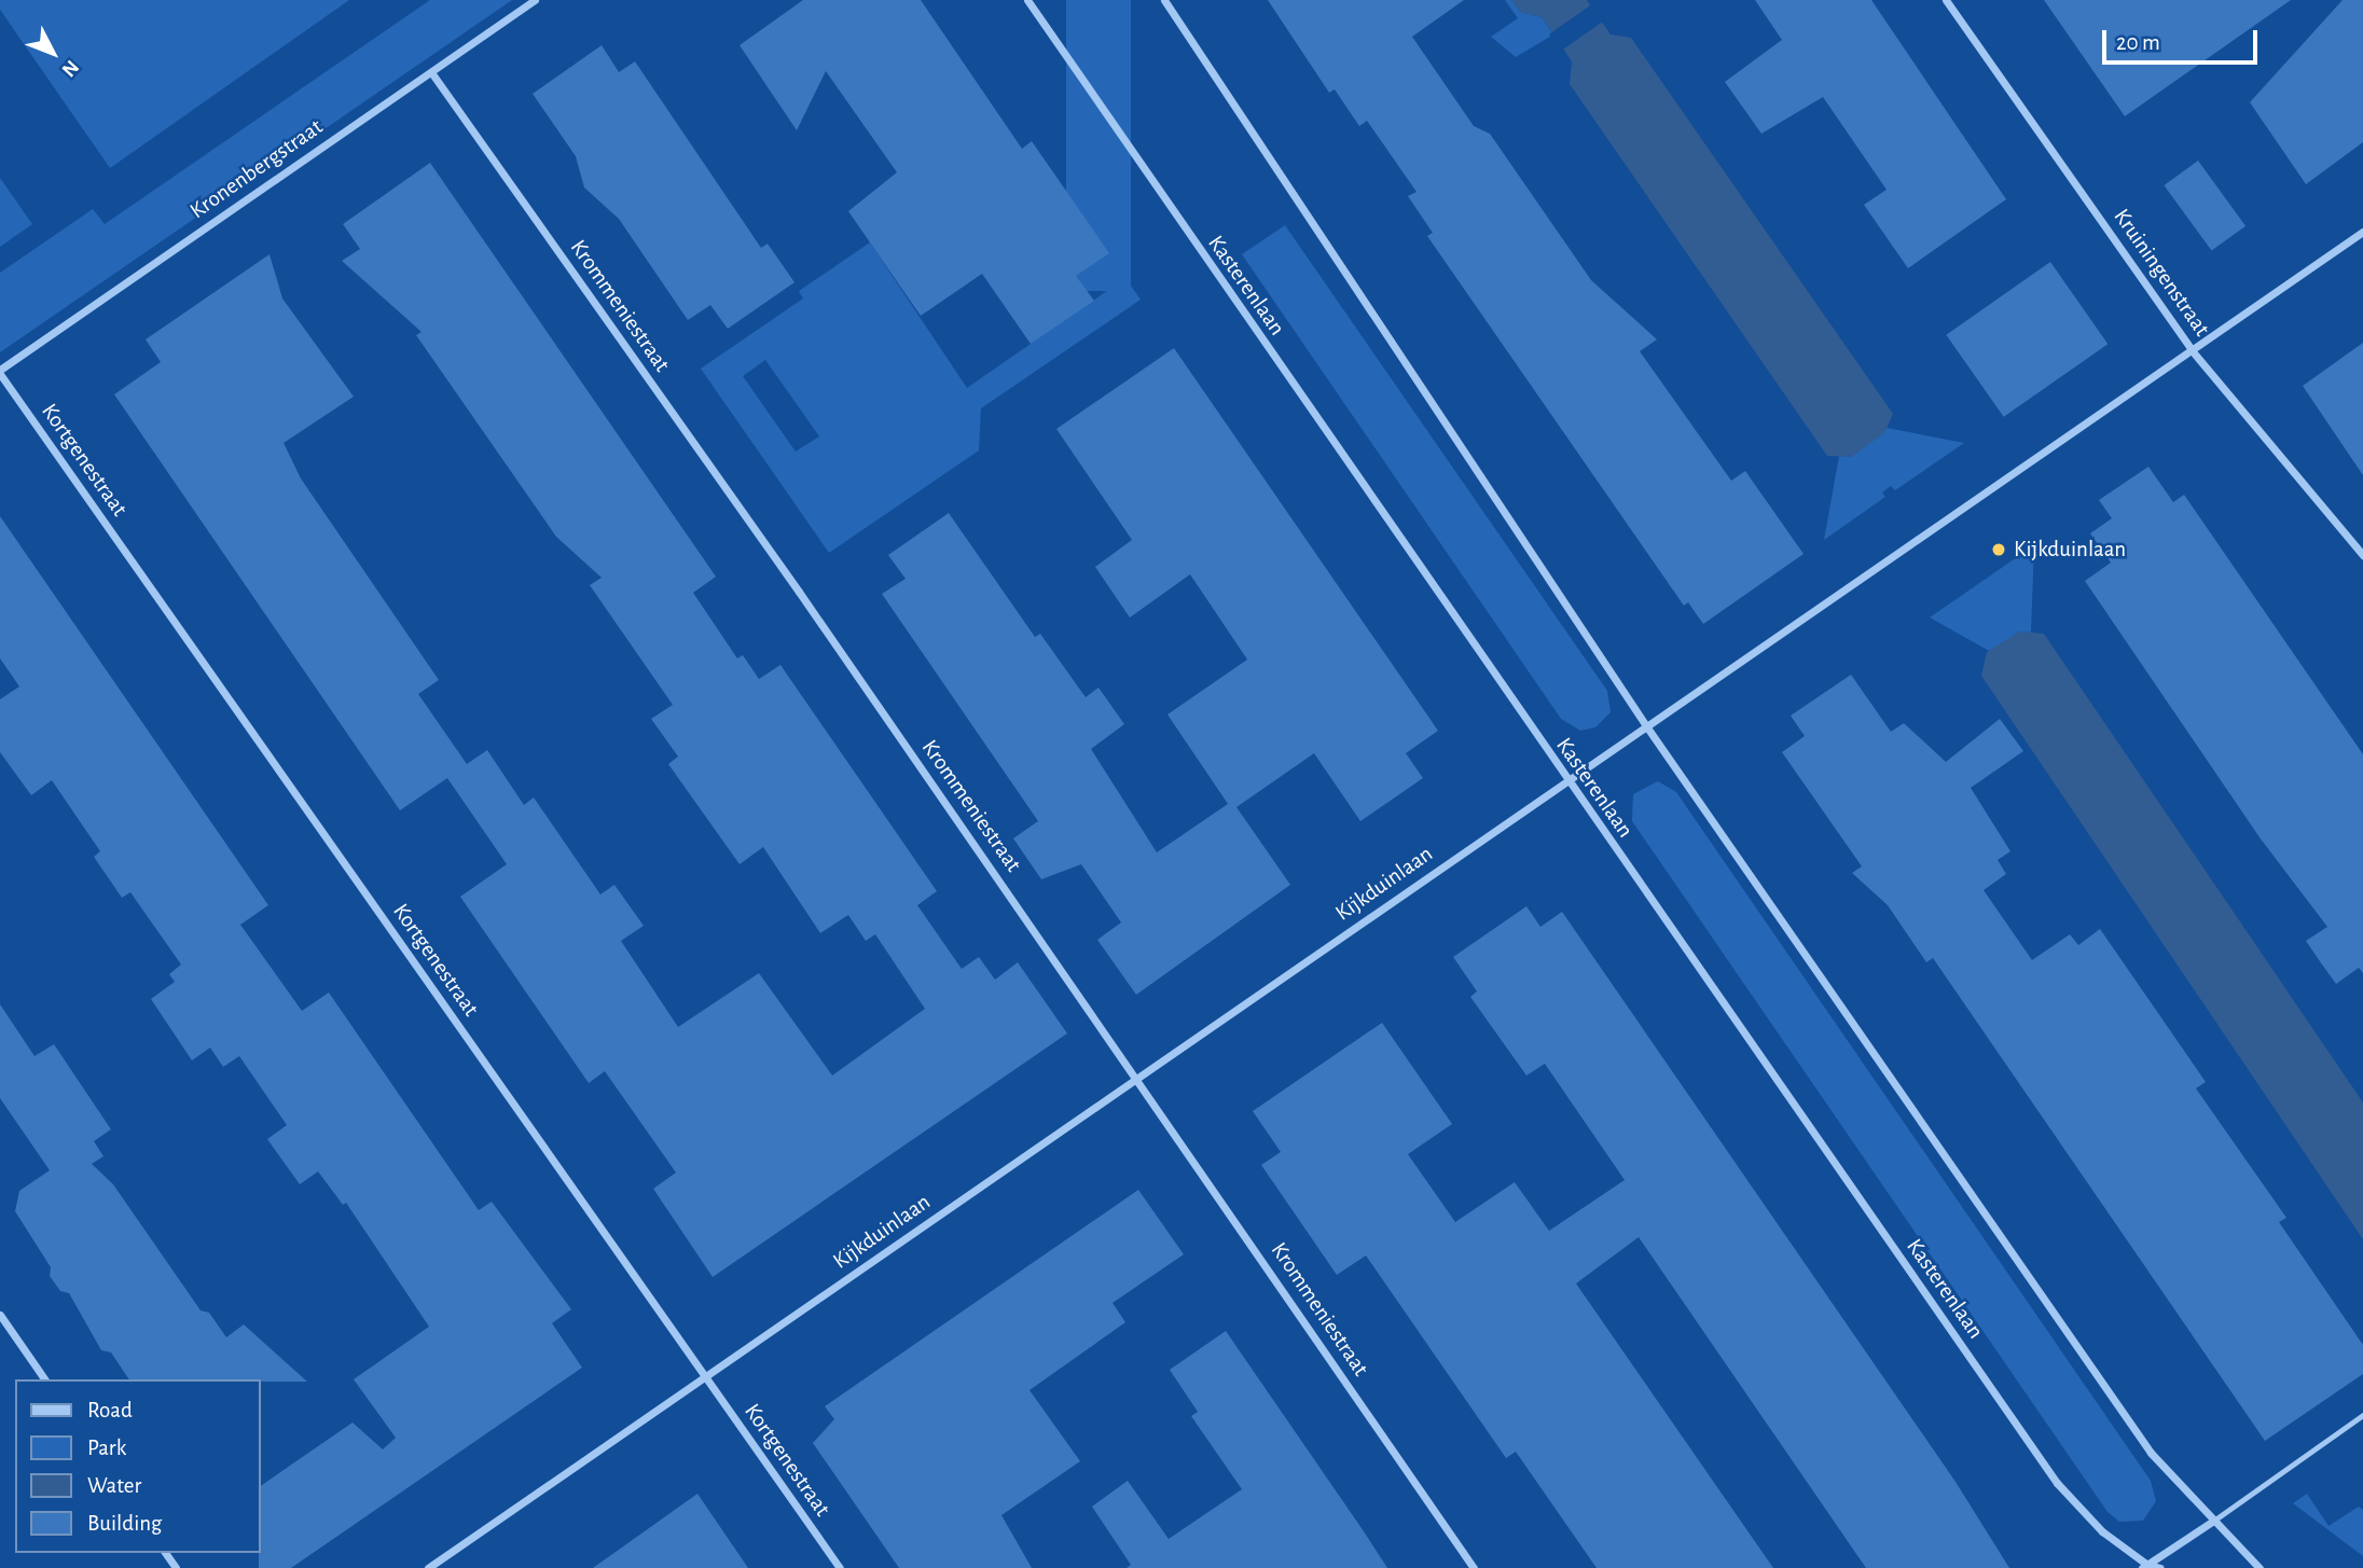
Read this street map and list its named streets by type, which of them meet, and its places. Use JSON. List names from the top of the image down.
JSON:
{
  "streets": {
    "street": [
      "Kronenbergstraat",
      "Kruiningenstraat",
      "Kasterenlaan",
      "Krommeniestraat",
      "Kortgenestraat",
      "Kijkduinlaan"
    ]
  },
  "crossings": [
    ["Kronenbergstraat", "Krommeniestraat"],
    ["Kronenbergstraat", "Kortgenestraat"],
    ["Kruiningenstraat", "Kijkduinlaan"],
    ["Kasterenlaan", "Kijkduinlaan"],
    ["Krommeniestraat", "Kijkduinlaan"],
    ["Kortgenestraat", "Kijkduinlaan"]
  ],
  "places": ["Kijkduinlaan"],
  "legend": [
    "Road",
    "Park",
    "Water",
    "Building"
  ],
  "scale_bar": "20 m",
  "north": "bottom right"
}
